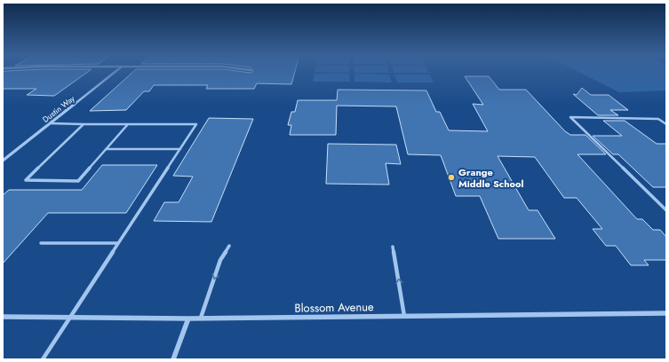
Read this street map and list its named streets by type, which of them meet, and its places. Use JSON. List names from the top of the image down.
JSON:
{
  "streets": {
    "street": ["Dustin Way", "Blossom Avenue"]
  },
  "places": ["Grange Middle School"]
}
